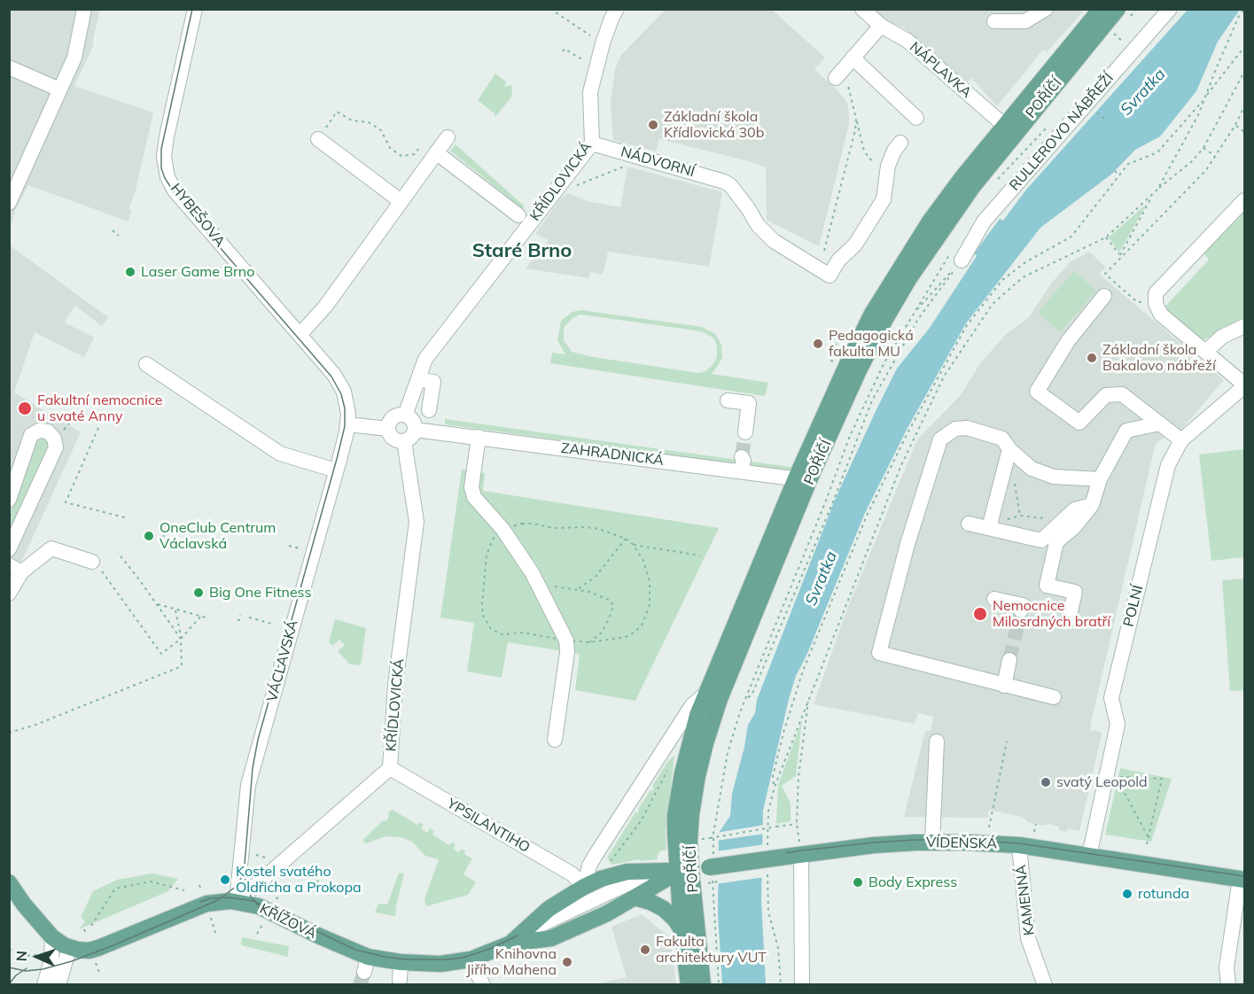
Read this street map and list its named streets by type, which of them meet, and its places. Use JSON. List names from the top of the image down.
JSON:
{
  "streets": {
    "main road": ["POŘÍČÍ", "VÍDEŇSKÁ", "KŘÍŽOVÁ"],
    "street": [
      "NÁPLAVKA",
      "RULLEROVO NÁBŘEŽÍ",
      "NÁDVORNÍ",
      "KŘÍDLOVICKÁ",
      "HYBEŠOVA",
      "ZAHRADNICKÁ",
      "POLNÍ",
      "VÁCLAVSKÁ",
      "YPSILANTIHO",
      "KAMENNÁ"
    ]
  },
  "crossings": [
    ["NÁPLAVKA", "POŘÍČÍ"],
    ["POŘÍČÍ", "ZAHRADNICKÁ"],
    ["POŘÍČÍ", "YPSILANTIHO"],
    ["POŘÍČÍ", "VÍDEŇSKÁ"],
    ["POŘÍČÍ", "KŘÍŽOVÁ"],
    ["NÁDVORNÍ", "KŘÍDLOVICKÁ"],
    ["KŘÍDLOVICKÁ", "ZAHRADNICKÁ"],
    ["KŘÍDLOVICKÁ", "VÁCLAVSKÁ"],
    ["KŘÍDLOVICKÁ", "YPSILANTIHO"],
    ["KŘÍDLOVICKÁ", "KŘÍŽOVÁ"],
    ["HYBEŠOVA", "VÁCLAVSKÁ"],
    ["POLNÍ", "VÍDEŇSKÁ"],
    ["VÁCLAVSKÁ", "KŘÍŽOVÁ"],
    ["YPSILANTIHO", "KŘÍŽOVÁ"],
    ["VÍDEŇSKÁ", "KAMENNÁ"],
    ["VÍDEŇSKÁ", "KŘÍŽOVÁ"]
  ],
  "districts": ["Staré Brno"],
  "water": ["Svratka"],
  "places": [
    "Základní škola Křídlovická 30b",
    "Laser Game Brno",
    "Pedagogická fakulta MU",
    "Základní škola Bakalovo nábřeží",
    "Fakultní nemocnice u svaté Anny",
    "OneClub Centrum Václavská",
    "Big One Fitness",
    "Nemocnice Milosrdných bratří",
    "svatý Leopold",
    "Kostel svatého Oldřicha a Prokopa",
    "Body Express",
    "rotunda",
    "Fakulta architektury VUT",
    "Knihovna Jiřího Mahena"
  ],
  "north": "left"
}
